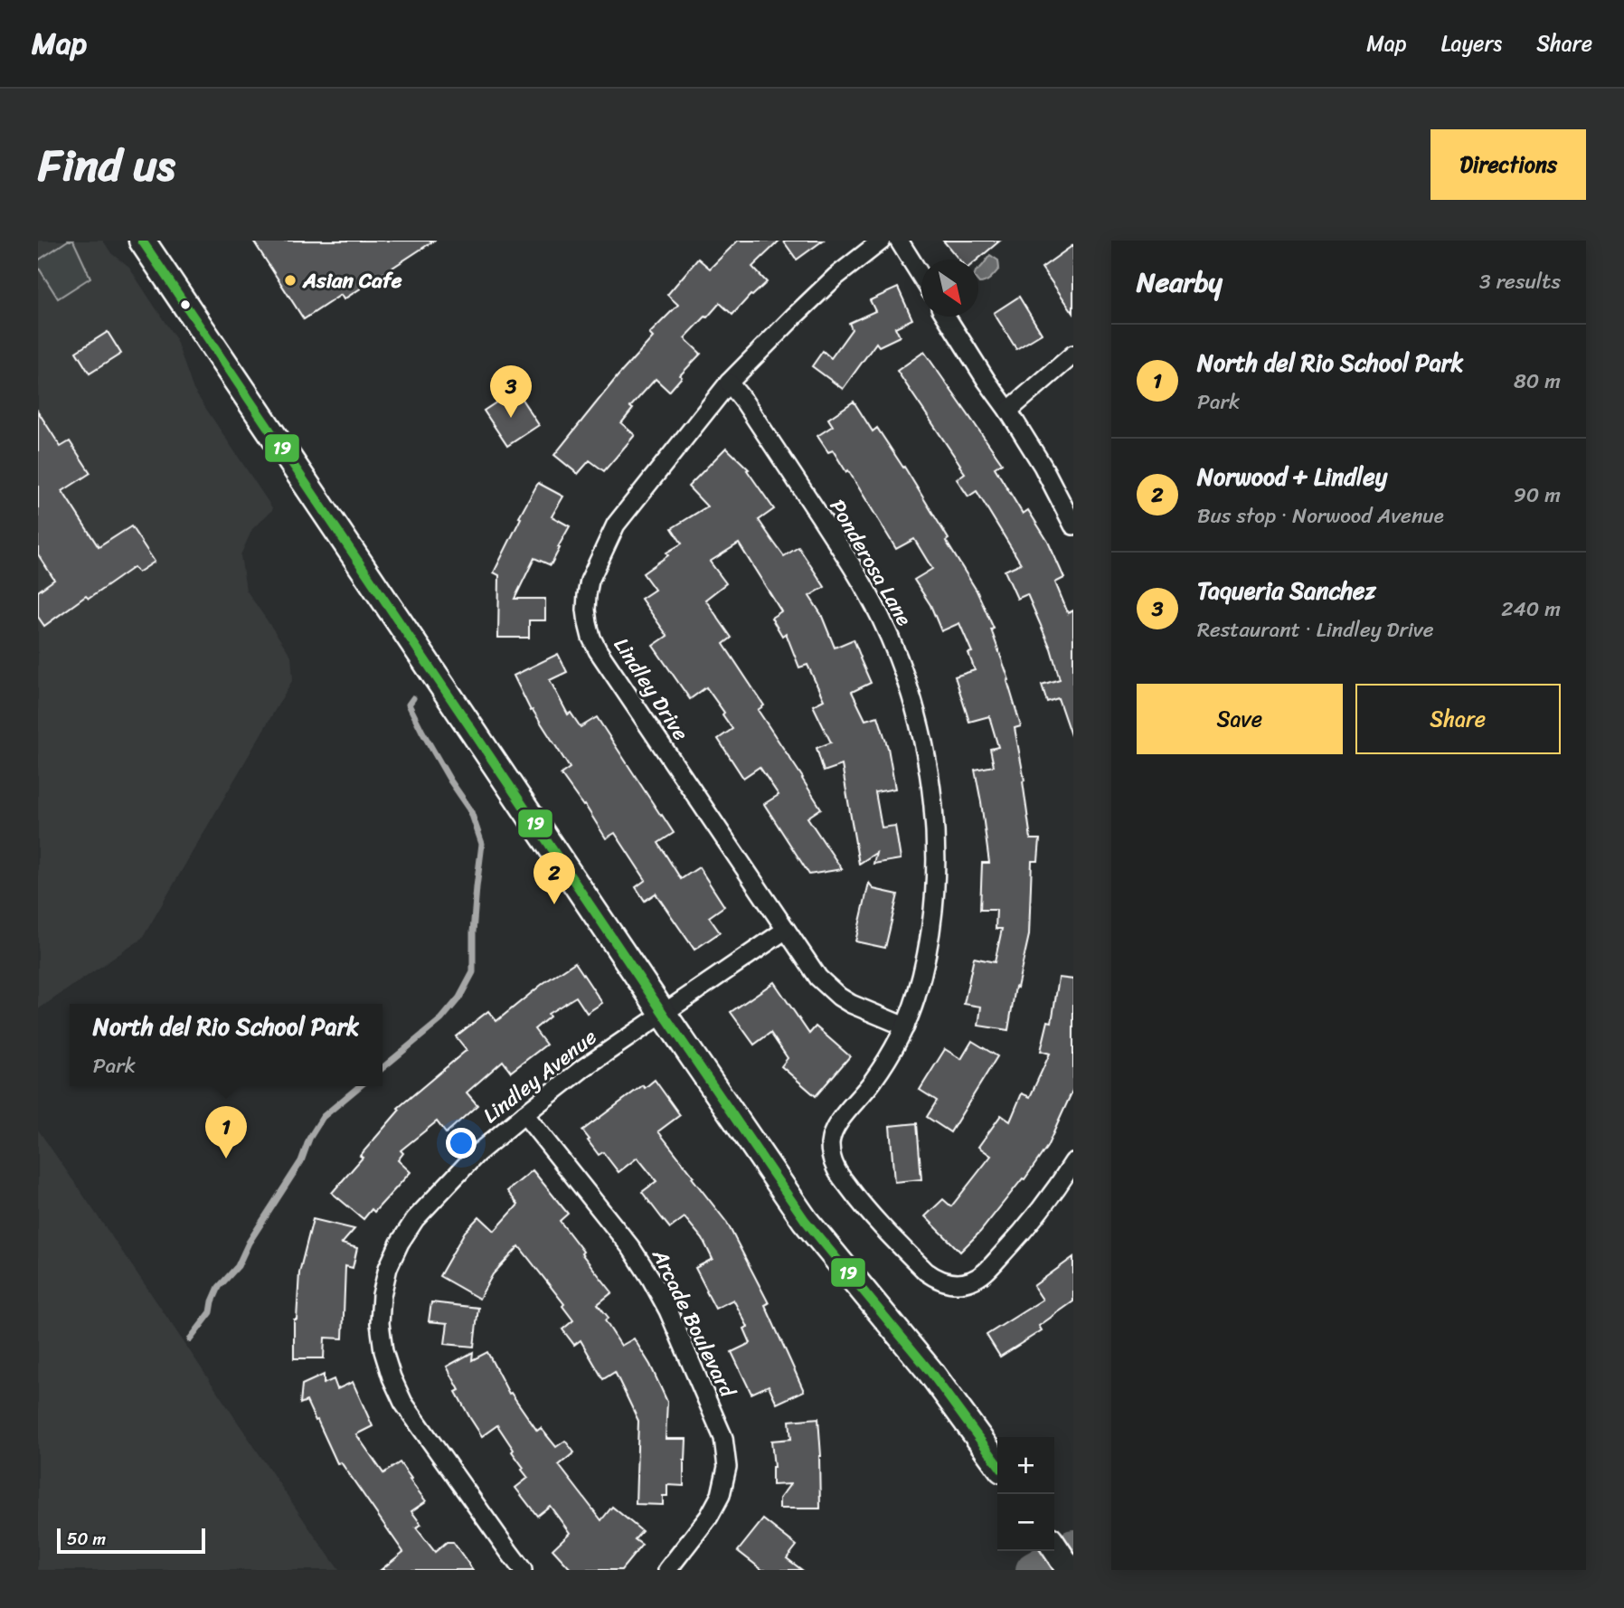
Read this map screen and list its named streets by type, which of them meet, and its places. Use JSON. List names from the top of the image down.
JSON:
{
  "streets": {
    "street": [
      "Ponderosa Lane",
      "Lindley Drive",
      "Lindley Avenue",
      "Arcade Boulevard"
    ]
  },
  "crossings": [
    ["Ponderosa Lane", "Lindley Drive"],
    ["Lindley Drive", "Lindley Avenue"],
    ["Lindley Avenue", "Arcade Boulevard"]
  ],
  "places": ["Asian Cafe"],
  "lines": ["transit line 19"],
  "scale_bar": "50 m",
  "north": "bottom right",
  "page": {
    "header": "Map",
    "nav": ["Map", "Layers", "Share"],
    "title": "Find us",
    "buttons": [
      "Directions",
      ["Save", "Share"]
    ],
    "heading": ["Nearby", "3 results"],
    "list": [
      {
        "mark": "1",
        "name": "North del Rio School Park",
        "note": "Park",
        "value": "80 m"
      },
      {
        "mark": "2",
        "name": "Norwood + Lindley",
        "note": "Bus stop · Norwood Avenue",
        "value": "90 m"
      },
      {
        "mark": "3",
        "name": "Taqueria Sanchez",
        "note": "Restaurant · Lindley Drive",
        "value": "240 m"
      }
    ],
    "pins": ["3", "2", "1"],
    "popup": ["North del Rio School Park", "Park"],
    "map_buttons": ["+", "−"],
    "scale": "50 m"
  }
}
